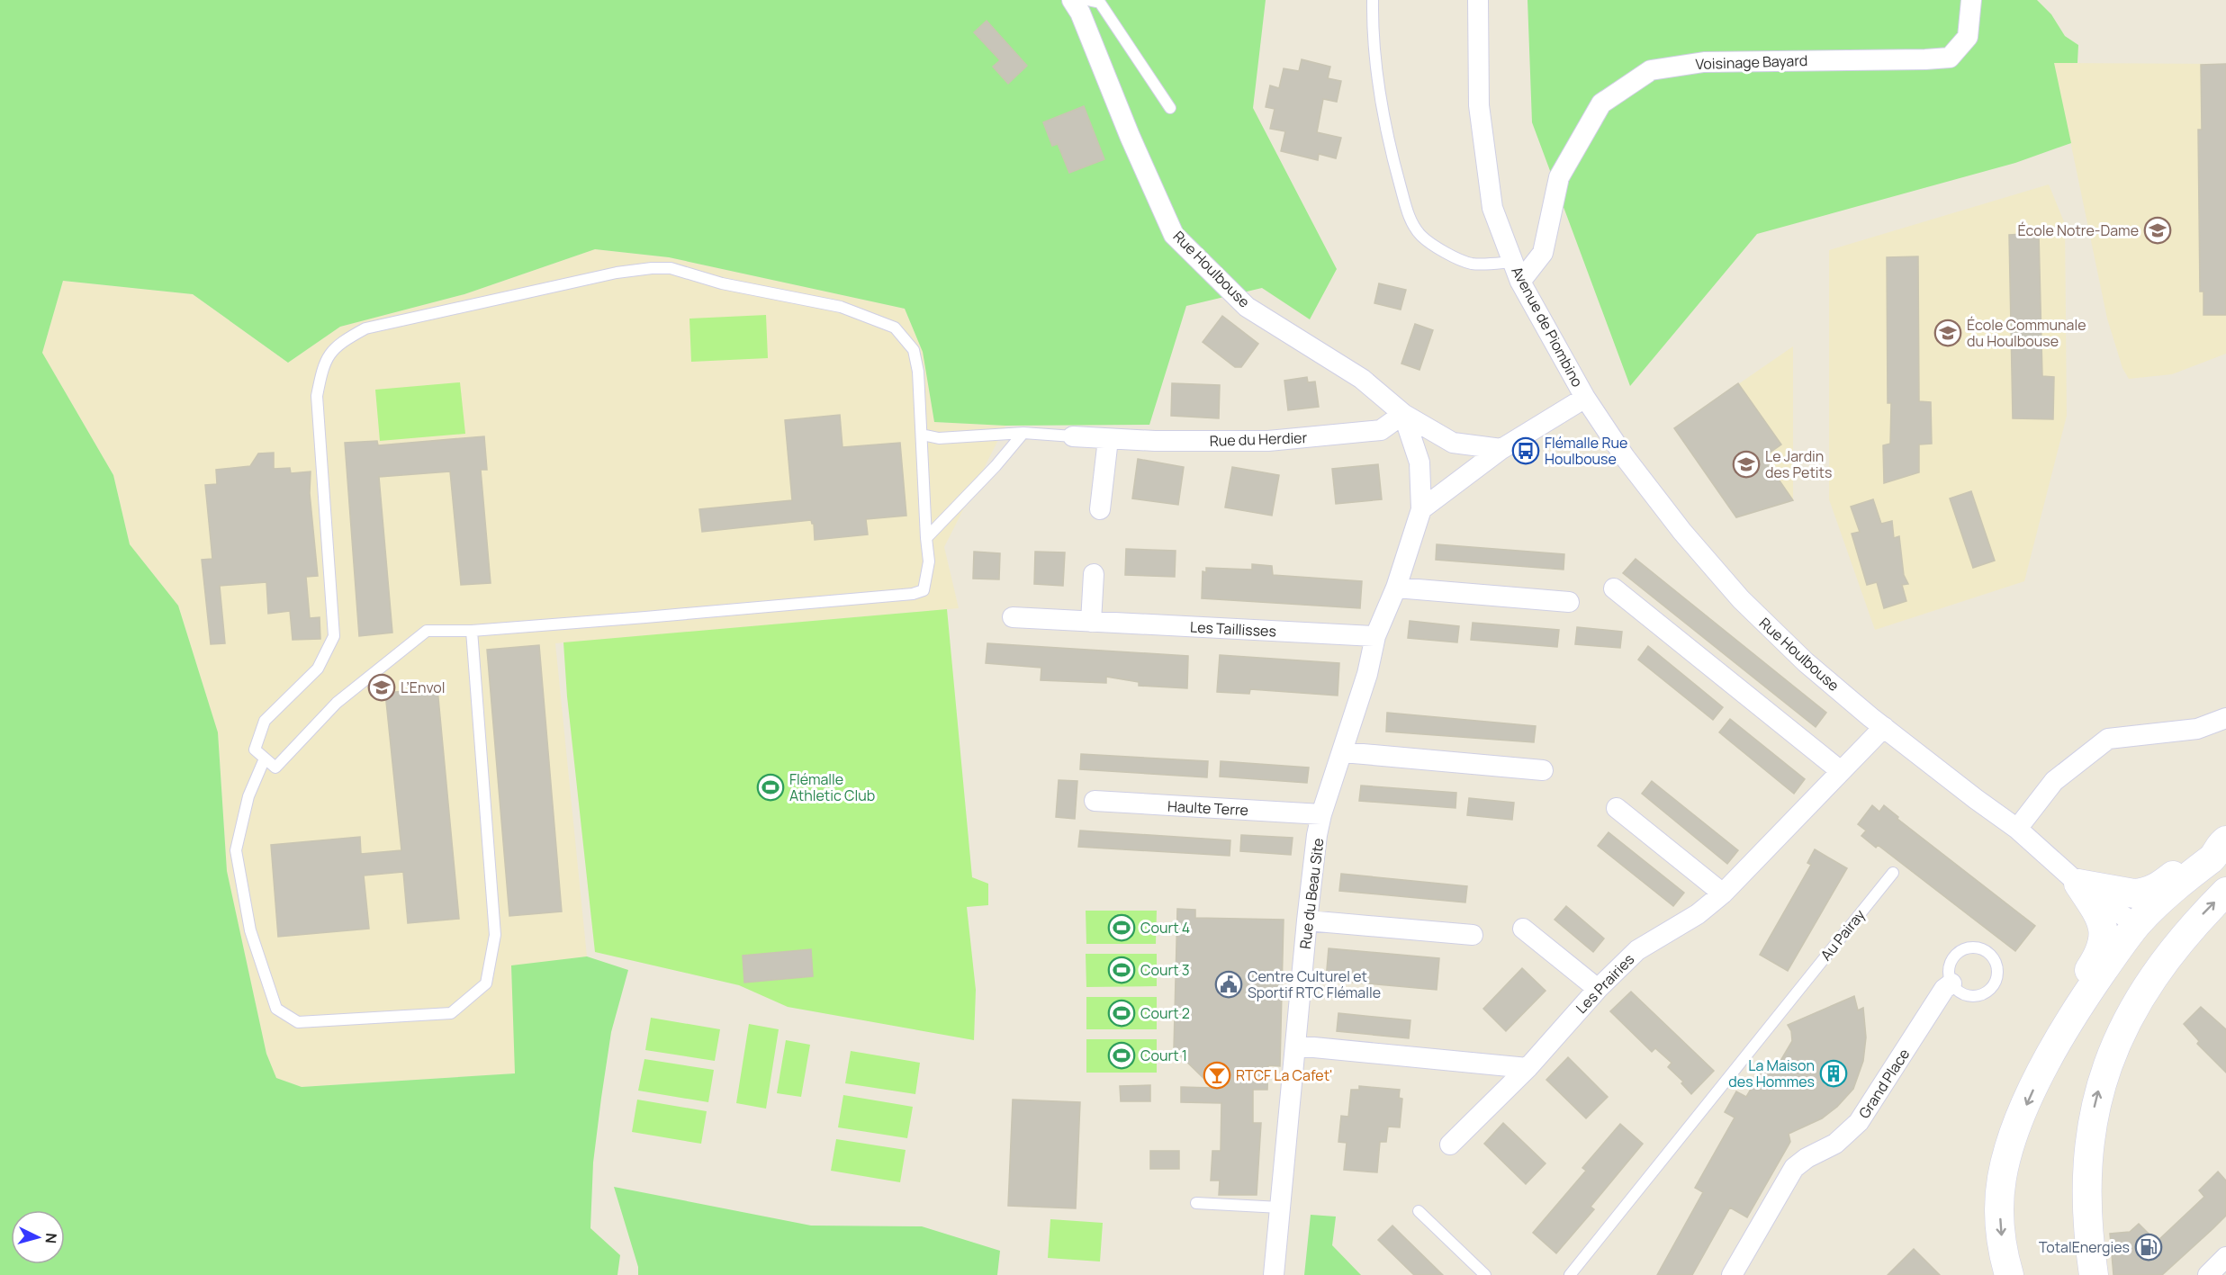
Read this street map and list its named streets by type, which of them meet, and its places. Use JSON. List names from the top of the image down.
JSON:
{
  "streets": {
    "street": [
      "Voisinage Bayard",
      "Rue Houlbouse",
      "Avenue de Piombino",
      "Rue du Herdier",
      "Les Taillisses",
      "Haulte Terre",
      "Rue du Beau Site",
      "Les Prairies",
      "Grand Place"
    ],
    "lane": ["Au Pairay"]
  },
  "crossings": [
    ["Voisinage Bayard", "Avenue de Piombino"],
    ["Rue Houlbouse", "Avenue de Piombino"],
    ["Rue Houlbouse", "Rue du Herdier"],
    ["Rue Houlbouse", "Les Prairies"],
    ["Les Taillisses", "Rue du Beau Site"],
    ["Haulte Terre", "Rue du Beau Site"]
  ],
  "places": {
    "school or university": [
      "École Notre-Dame",
      "École Communale du Houlbouse",
      "Le Jardin des Petits",
      "L’Envol"
    ],
    "bus stop": ["Flémalle Rue Houlbouse"],
    "sports": [
      "Flémalle Athletic Club",
      "Court 4",
      "Court 3",
      "Court 2",
      "Court 1"
    ],
    "public building": ["Centre Culturel et Sportif RTC Flémalle"],
    "building": ["La Maison des Hommes"],
    "bar": ["RTCF La Cafet'"],
    "fuel station": ["TotalEnergies"]
  },
  "north": "right"
}
